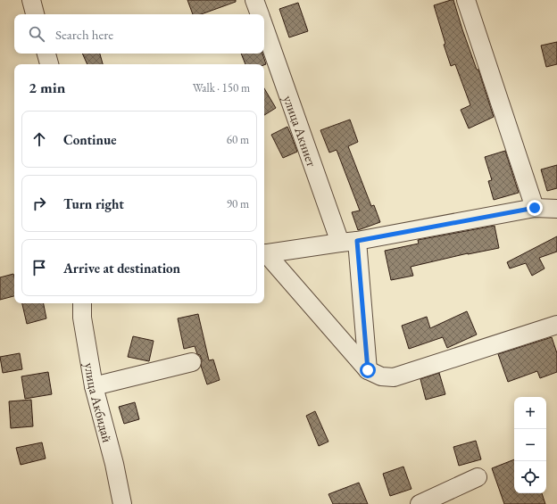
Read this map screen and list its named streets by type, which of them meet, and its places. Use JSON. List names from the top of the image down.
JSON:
{
  "streets": {
    "street": ["улица Акниет", "улица Акбидай"]
  },
  "page": {
    "search": "Search here",
    "heading": ["2 min", "Walk · 150 m"],
    "list": [
      ["Continue", "60 m"],
      ["Turn right", "90 m"],
      "Arrive at destination"
    ],
    "map_buttons": ["+", "−"]
  }
}
